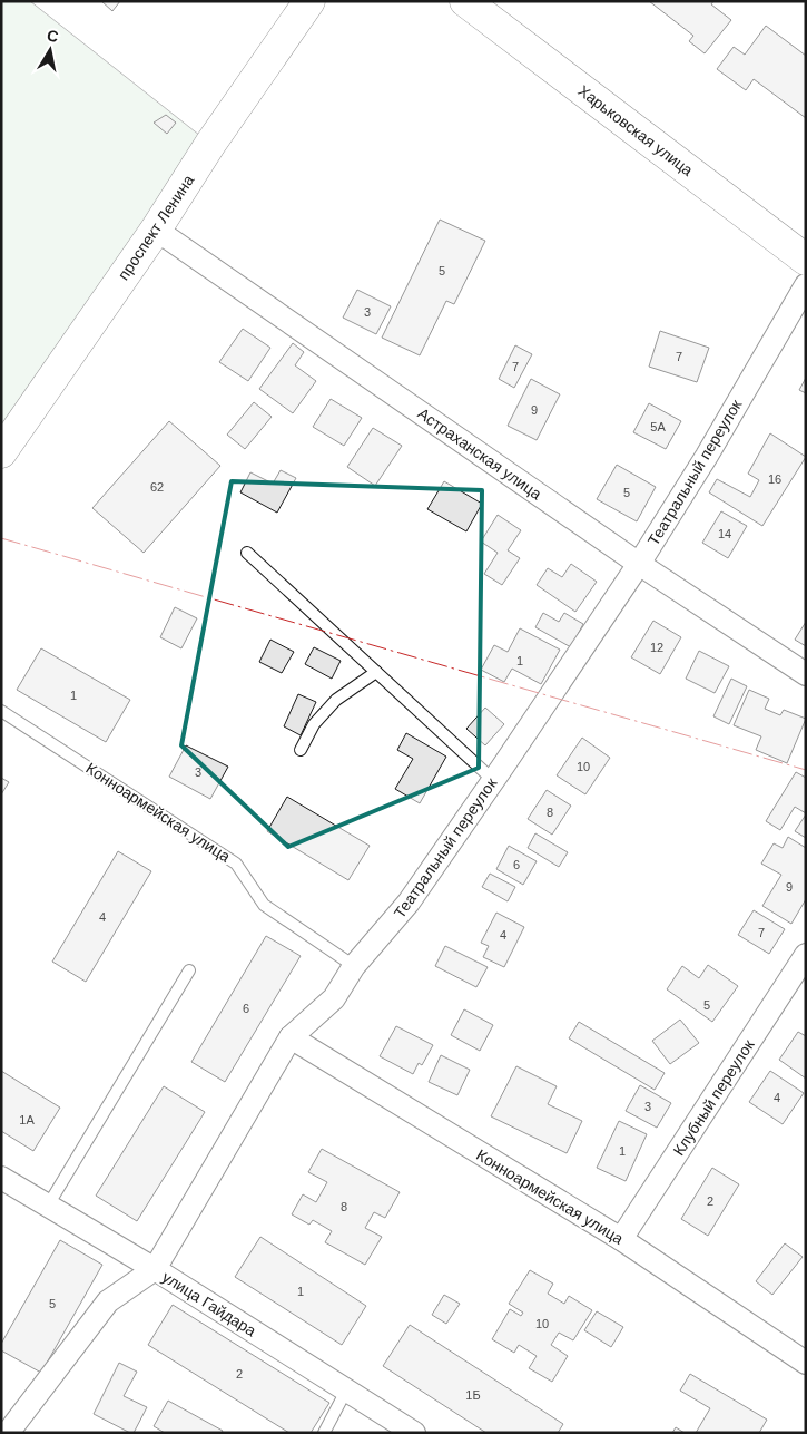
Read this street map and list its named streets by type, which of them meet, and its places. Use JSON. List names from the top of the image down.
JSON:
{
  "streets": {
    "main road": ["Харьковская улица", "проспект Ленина"],
    "street": [
      "Астраханская улица",
      "Театральный переулок",
      "Конноармейская улица",
      "Клубный переулок",
      "улица Гайдара"
    ]
  },
  "crossings": [
    ["проспект Ленина", "Астраханская улица"],
    ["Астраханская улица", "Театральный переулок"],
    ["Театральный переулок", "Конноармейская улица"],
    ["Театральный переулок", "улица Гайдара"],
    ["Конноармейская улица", "Клубный переулок"]
  ],
  "house_numbers": [
    "5",
    "3",
    "7",
    "7",
    "9",
    "5А",
    "16",
    "62",
    "5",
    "14",
    "12",
    "1",
    "1",
    "10",
    "3",
    "8",
    "6",
    "9",
    "4",
    "7",
    "4",
    "5",
    "6",
    "4",
    "3",
    "1А",
    "1",
    "2",
    "8",
    "1",
    "5",
    "10",
    "2",
    "1Б"
  ],
  "north": "top"
}
